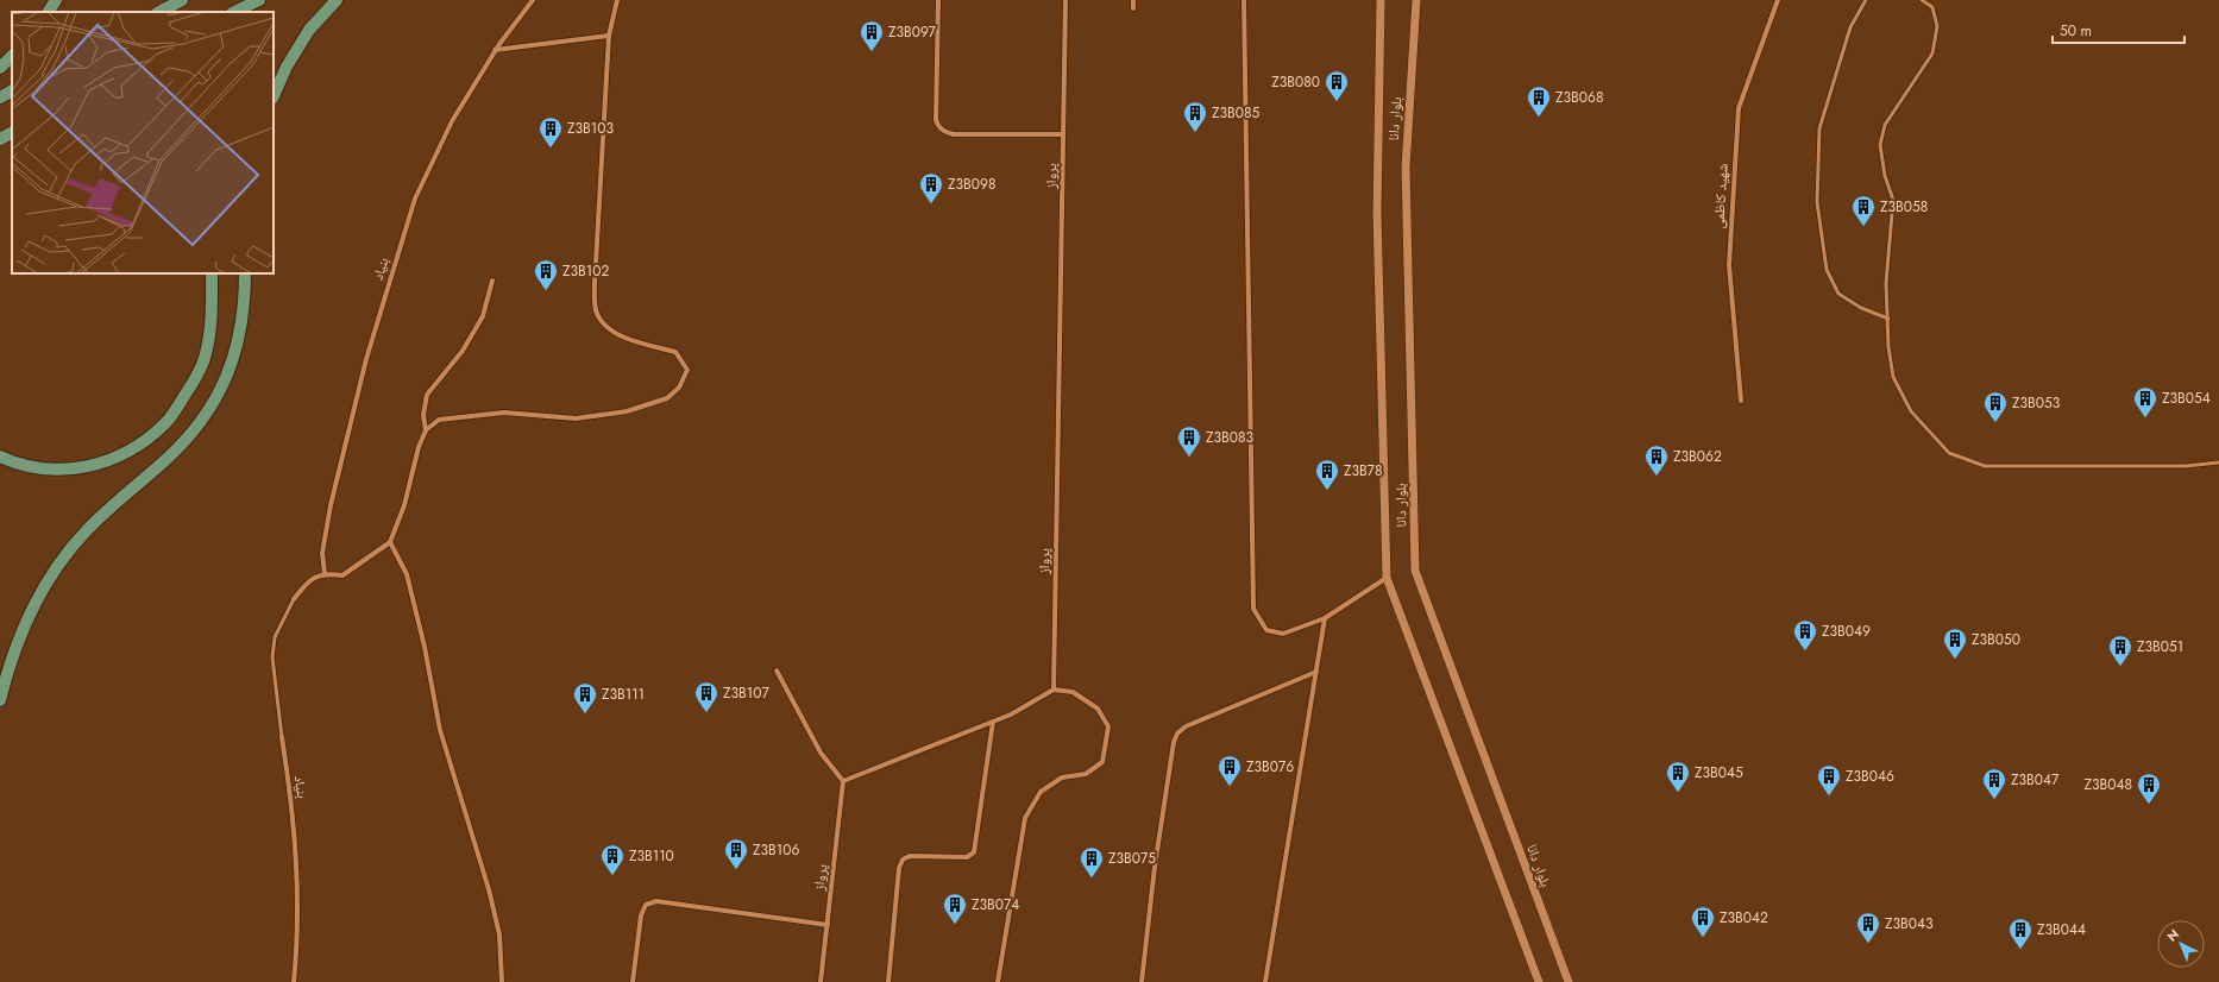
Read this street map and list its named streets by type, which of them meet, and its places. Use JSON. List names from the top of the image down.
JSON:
{
  "streets": {
    "street": [
      "بلوار دانا",
      "پرواز",
      "شهید کاظمی",
      "بنیاد"
    ]
  },
  "places": {
    "building": [
      "Z3B097",
      "Z3B080",
      "Z3B068",
      "Z3B085",
      "Z3B103",
      "Z3B098",
      "Z3B058",
      "Z3B102",
      "Z3B054",
      "Z3B053",
      "Z3B083",
      "Z3B062",
      "Z3B78",
      "Z3B049",
      "Z3B050",
      "Z3B051",
      "Z3B107",
      "Z3B111",
      "Z3B076",
      "Z3B045",
      "Z3B046",
      "Z3B047",
      "Z3B048",
      "Z3B106",
      "Z3B110",
      "Z3B075",
      "Z3B074",
      "Z3B042",
      "Z3B043",
      "Z3B044"
    ]
  },
  "scale_bar": "50 m",
  "north": "top left"
}
